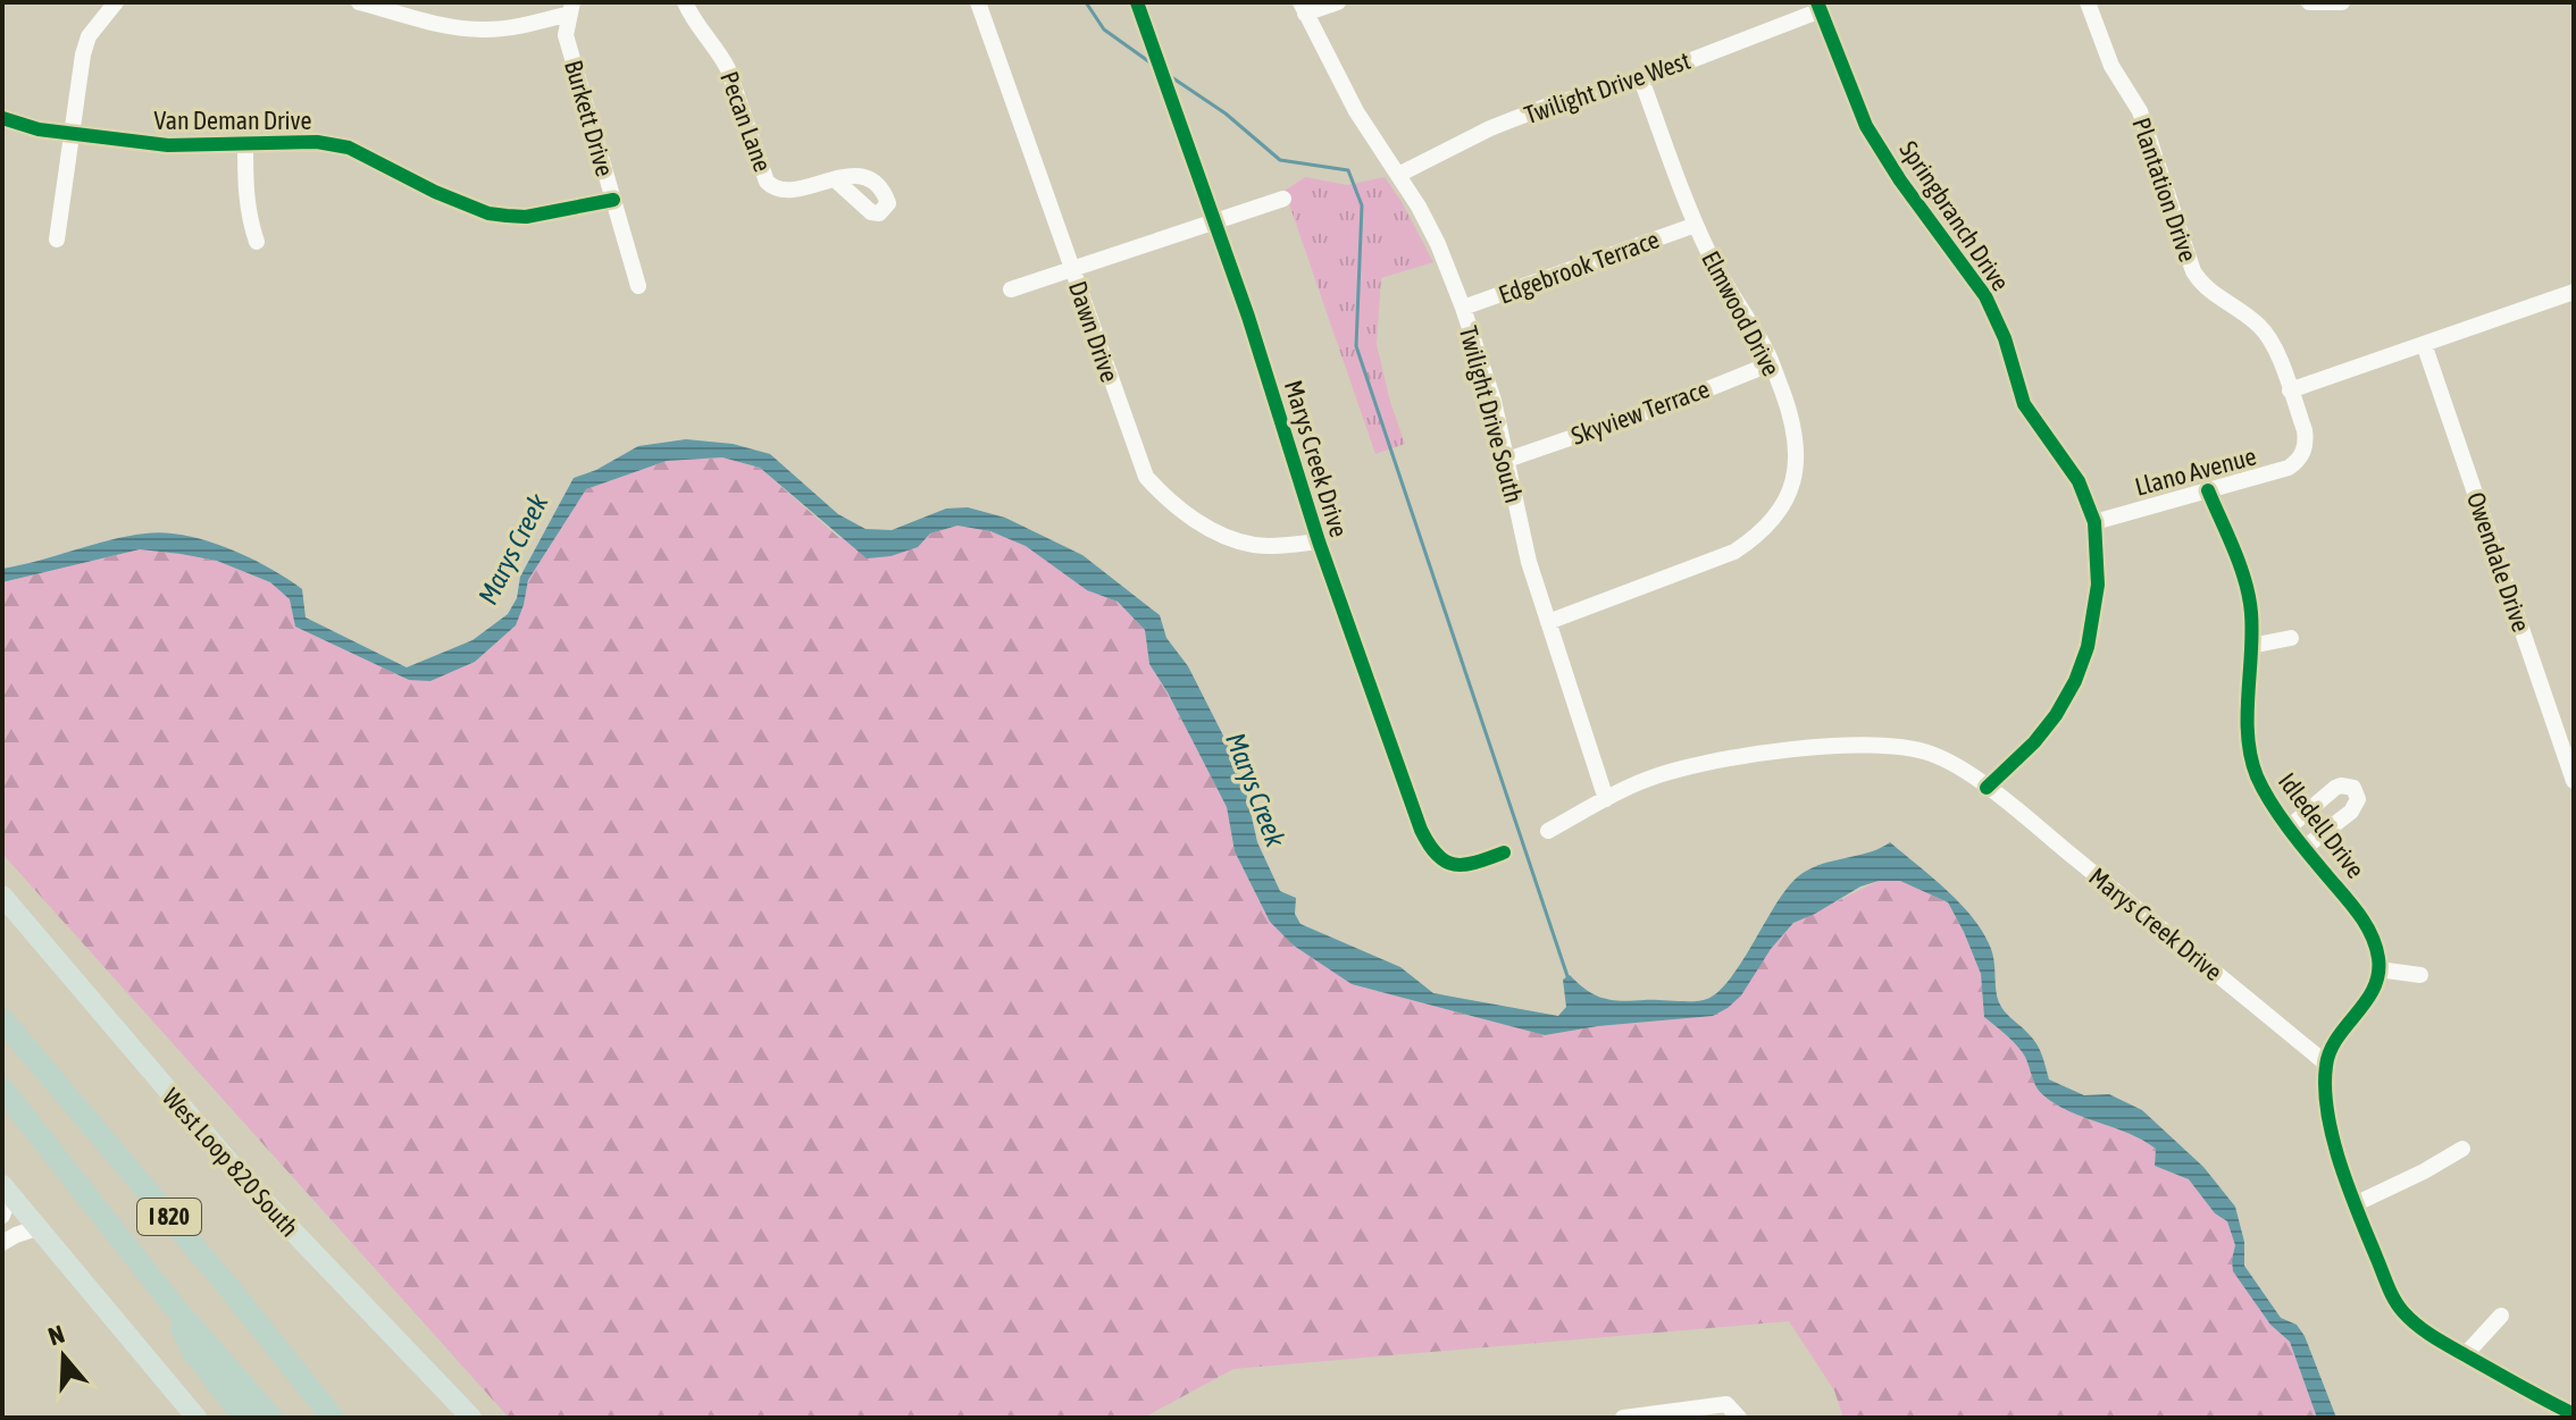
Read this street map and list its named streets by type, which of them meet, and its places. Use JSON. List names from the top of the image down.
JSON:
{
  "streets": {
    "highway": ["I 820"],
    "main road": ["West Loop 820 South"],
    "street": [
      "Twilight Drive West",
      "Burkett Drive",
      "Van Deman Drive",
      "Pecan Lane",
      "Plantation Drive",
      "Springbranch Drive",
      "Edgebrook Terrace",
      "Elmwood Drive",
      "Dawn Drive",
      "Skyview Terrace",
      "Twilight Drive South",
      "Marys Creek Drive",
      "Llano Avenue",
      "Owendale Drive",
      "Idledell Drive"
    ]
  },
  "crossings": [
    ["Twilight Drive West", "Springbranch Drive"],
    ["Twilight Drive West", "Elmwood Drive"],
    ["Twilight Drive West", "Twilight Drive South"],
    ["Burkett Drive", "Van Deman Drive"],
    ["Plantation Drive", "Llano Avenue"],
    ["Springbranch Drive", "Marys Creek Drive"],
    ["Springbranch Drive", "Llano Avenue"],
    ["Edgebrook Terrace", "Elmwood Drive"],
    ["Edgebrook Terrace", "Twilight Drive South"],
    ["Elmwood Drive", "Skyview Terrace"],
    ["Elmwood Drive", "Twilight Drive South"],
    ["Dawn Drive", "Marys Creek Drive"],
    ["Skyview Terrace", "Twilight Drive South"],
    ["Twilight Drive South", "Marys Creek Drive"],
    ["Llano Avenue", "Idledell Drive"]
  ],
  "water": ["Marys Creek"],
  "north": "top"
}
